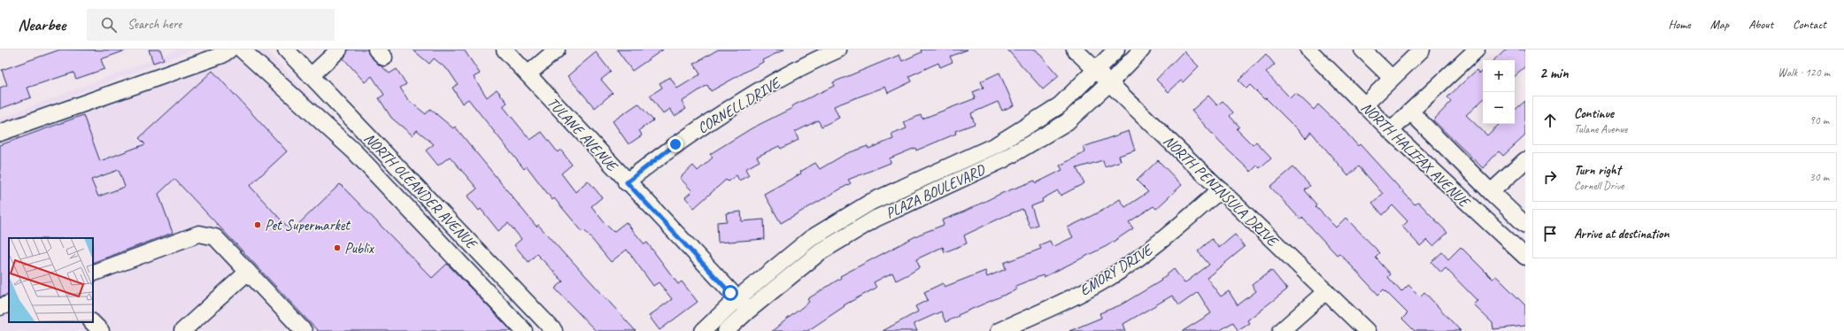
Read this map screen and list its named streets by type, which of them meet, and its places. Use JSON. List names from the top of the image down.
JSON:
{
  "streets": {
    "street": [
      "CORNELL DRIVE",
      "TULANE AVENUE",
      "NORTH HALIFAX AVENUE",
      "NORTH OLEANDER AVENUE",
      "NORTH PENINSULA DRIVE",
      "PLAZA BOULEVARD",
      "EMORY DRIVE"
    ]
  },
  "crossings": [
    ["CORNELL DRIVE", "TULANE AVENUE"],
    ["TULANE AVENUE", "PLAZA BOULEVARD"],
    ["NORTH PENINSULA DRIVE", "PLAZA BOULEVARD"],
    ["NORTH PENINSULA DRIVE", "EMORY DRIVE"]
  ],
  "places": ["Pet Supermarket", "Publix"],
  "page": {
    "header": "Nearbee",
    "search": "Search here",
    "nav": [
      "Home",
      "Map",
      "About",
      "Contact"
    ],
    "heading": ["2 min", "Walk · 120 m"],
    "map_buttons": ["+", "−"],
    "list": [
      ["Continue", "Tulane Avenue", "90 m"],
      ["Turn right", "Cornell Drive", "30 m"],
      "Arrive at destination"
    ]
  }
}
